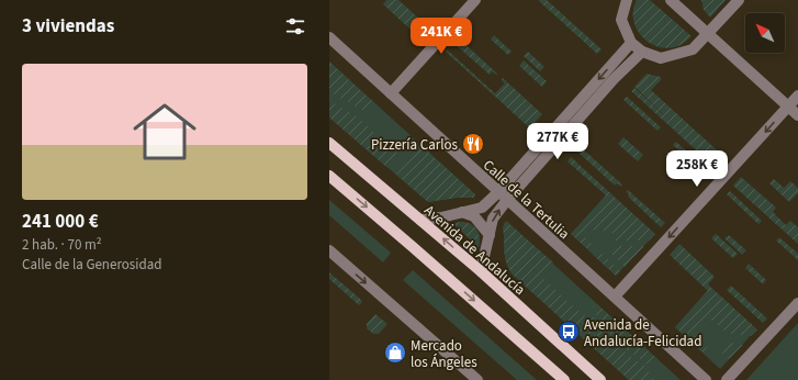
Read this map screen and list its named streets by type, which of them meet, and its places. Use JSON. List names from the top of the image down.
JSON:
{
  "streets": {
    "main road": ["Avenida de Andalucía"],
    "street": ["Calle de la Tertulia"]
  },
  "places": {
    "restaurant": ["Pizzería Carlos"],
    "bus stop": ["Avenida de Andalucía-Felicidad"],
    "shop": ["Mercado los Ángeles"]
  },
  "north": "top left",
  "page": {
    "heading": "3 viviendas",
    "price": ["241K €", "277K €", "258K €"],
    "list": [
      {
        "name": "241 000 €",
        "note": "2 hab. · 70 m² · Calle de la Generosidad"
      }
    ]
  }
}
